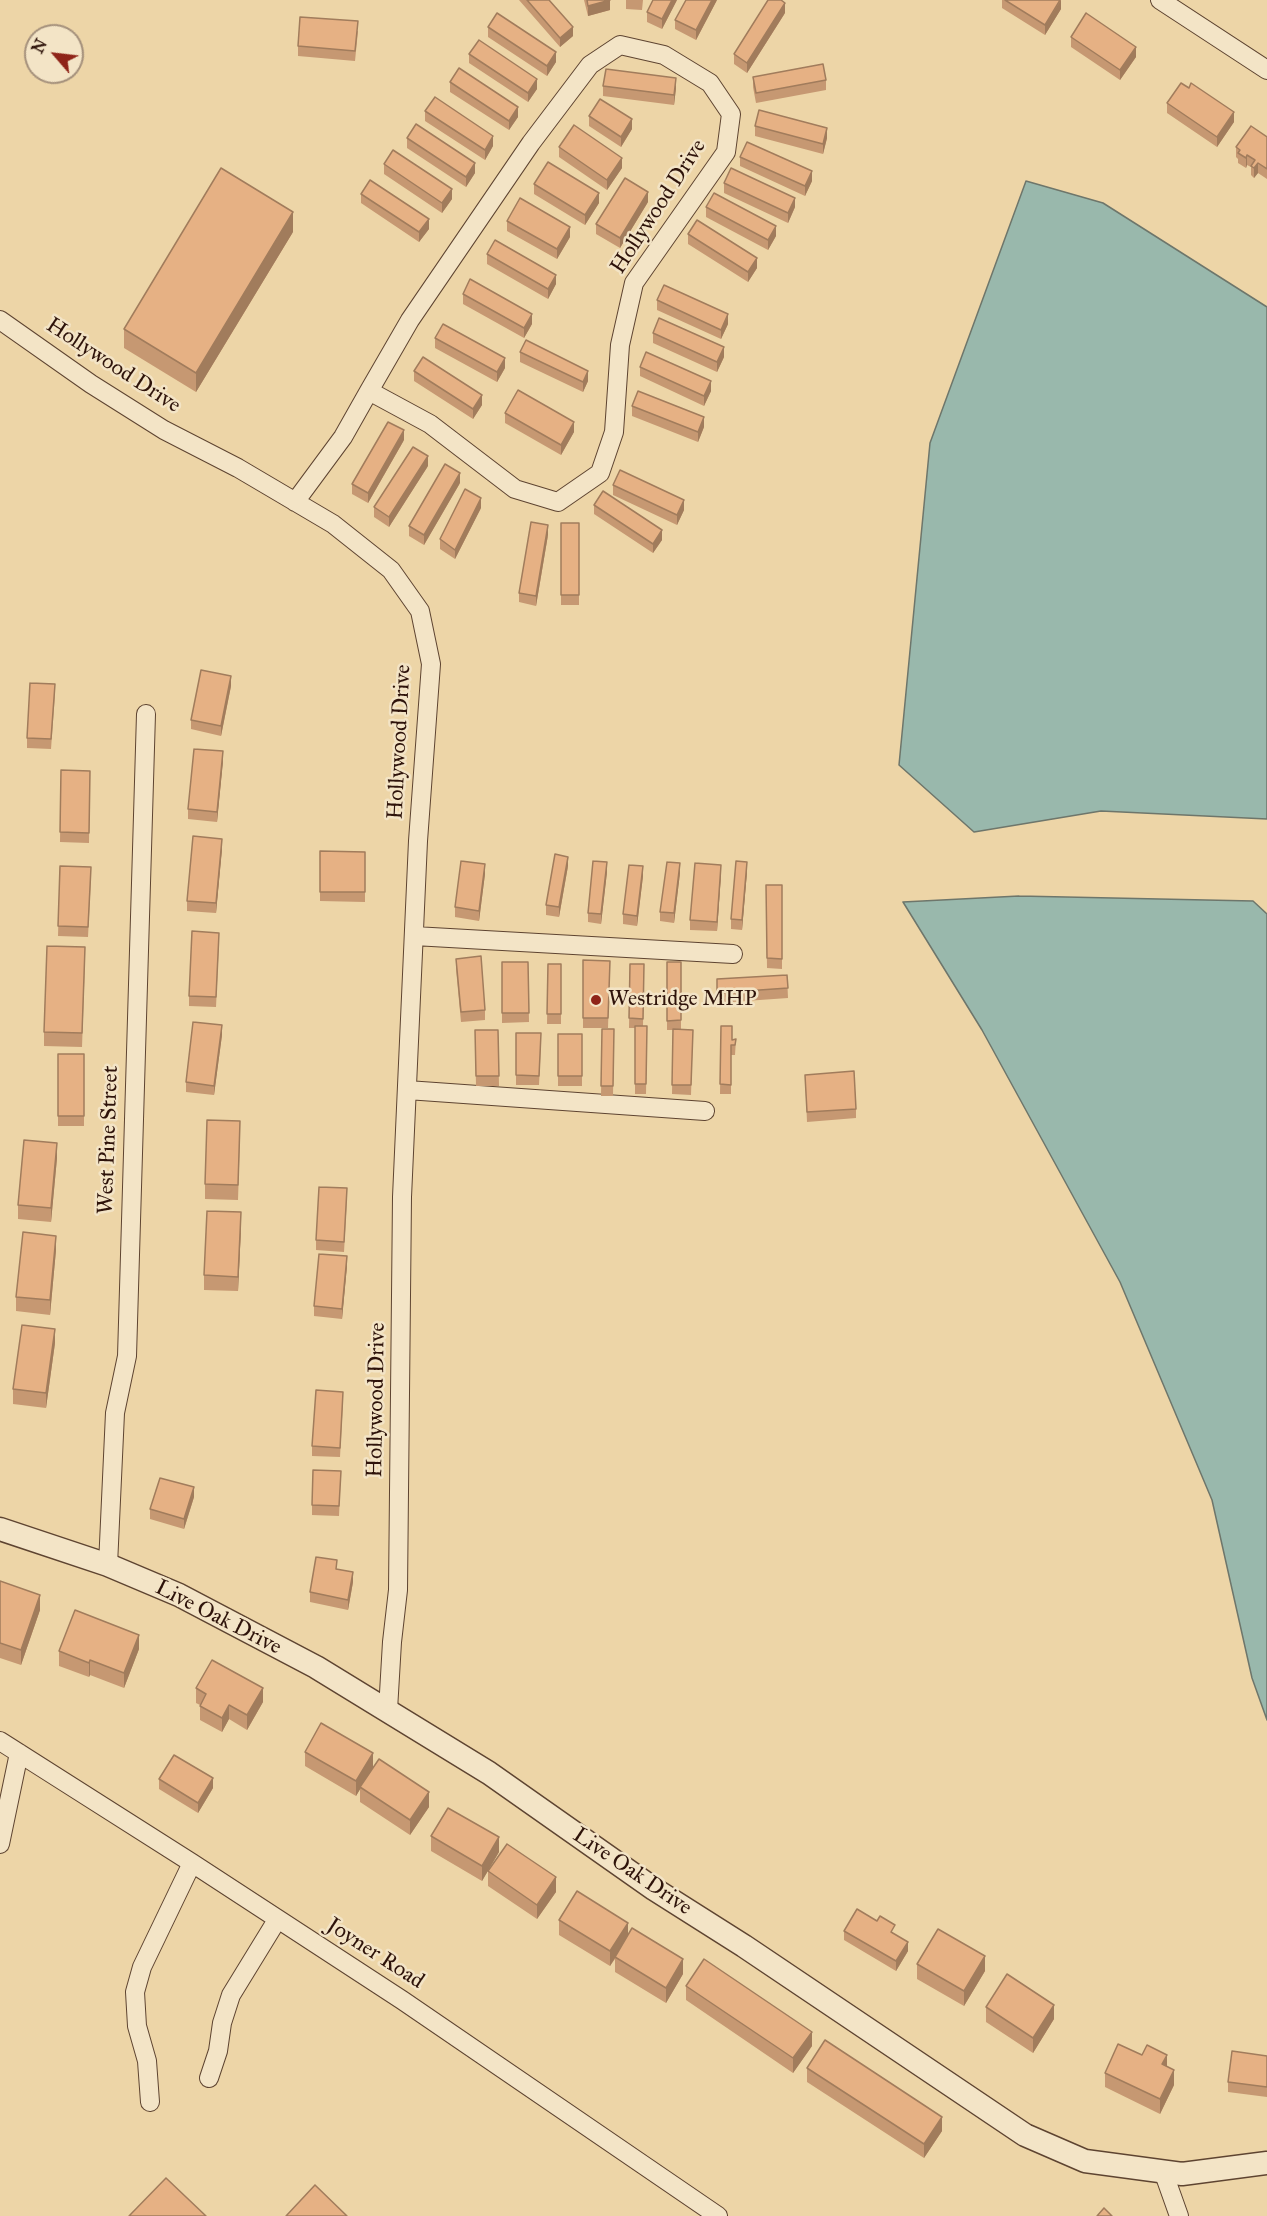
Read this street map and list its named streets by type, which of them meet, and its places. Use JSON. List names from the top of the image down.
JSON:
{
  "streets": {
    "street": [
      "Hollywood Drive",
      "West Pine Street",
      "Live Oak Drive",
      "Joyner Road"
    ]
  },
  "crossings": [
    ["Hollywood Drive", "Live Oak Drive"],
    ["West Pine Street", "Live Oak Drive"]
  ],
  "places": ["Westridge MHP"],
  "north": "top left"
}
